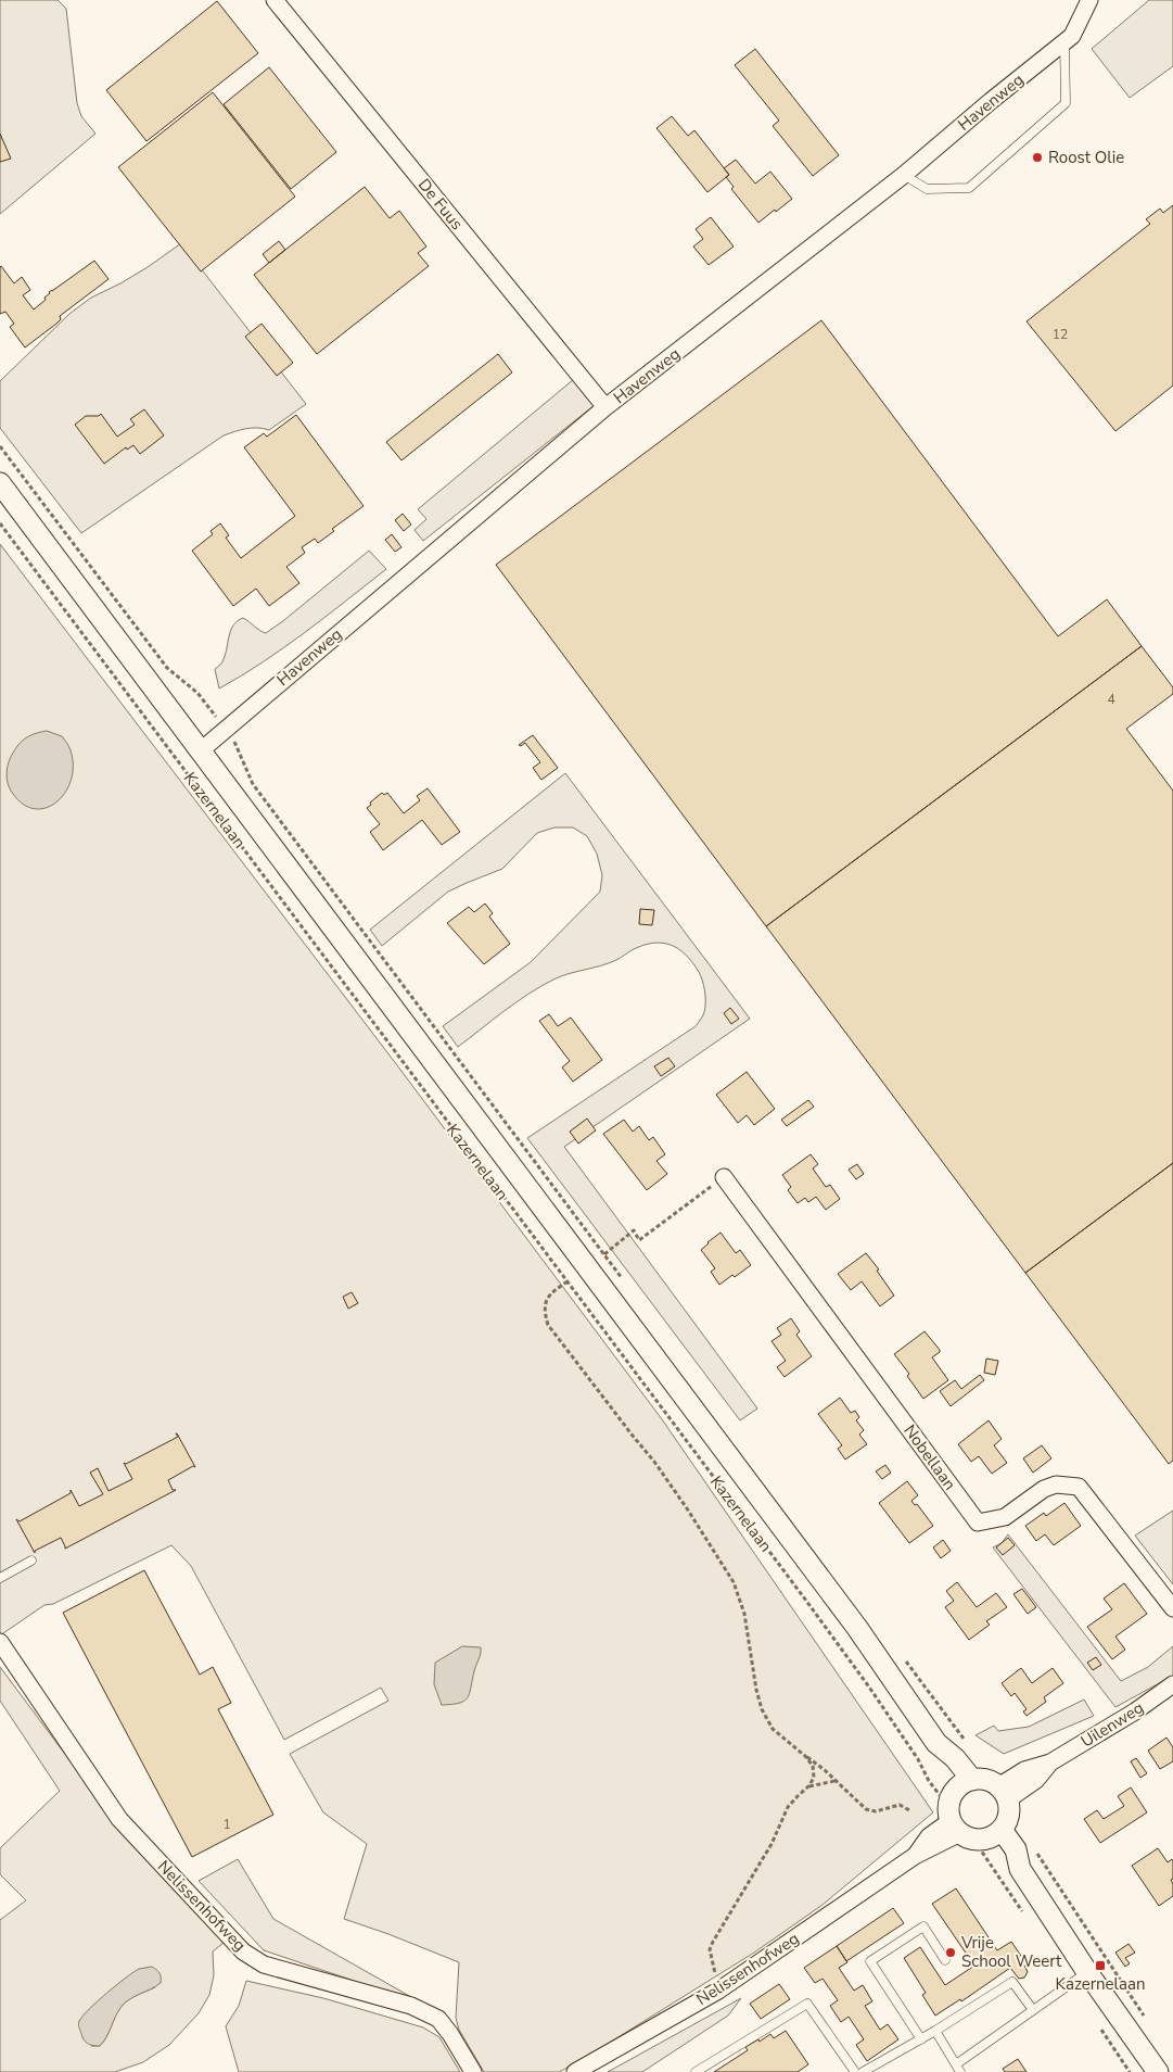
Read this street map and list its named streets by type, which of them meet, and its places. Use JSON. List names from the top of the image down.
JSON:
{
  "streets": {
    "street": [
      "Havenweg",
      "De Fuus",
      "Kazernelaan",
      "Nobellaan",
      "Uilenweg",
      "Nelissenhofweg"
    ]
  },
  "crossings": [
    ["Havenweg", "De Fuus"],
    ["Havenweg", "Kazernelaan"],
    ["Kazernelaan", "Nelissenhofweg"]
  ],
  "places": {
    "other": ["Roost Olie", "Vrije School Weert"],
    "transit": ["Kazernelaan"]
  },
  "house_numbers": ["12", "4", "1"]
}
